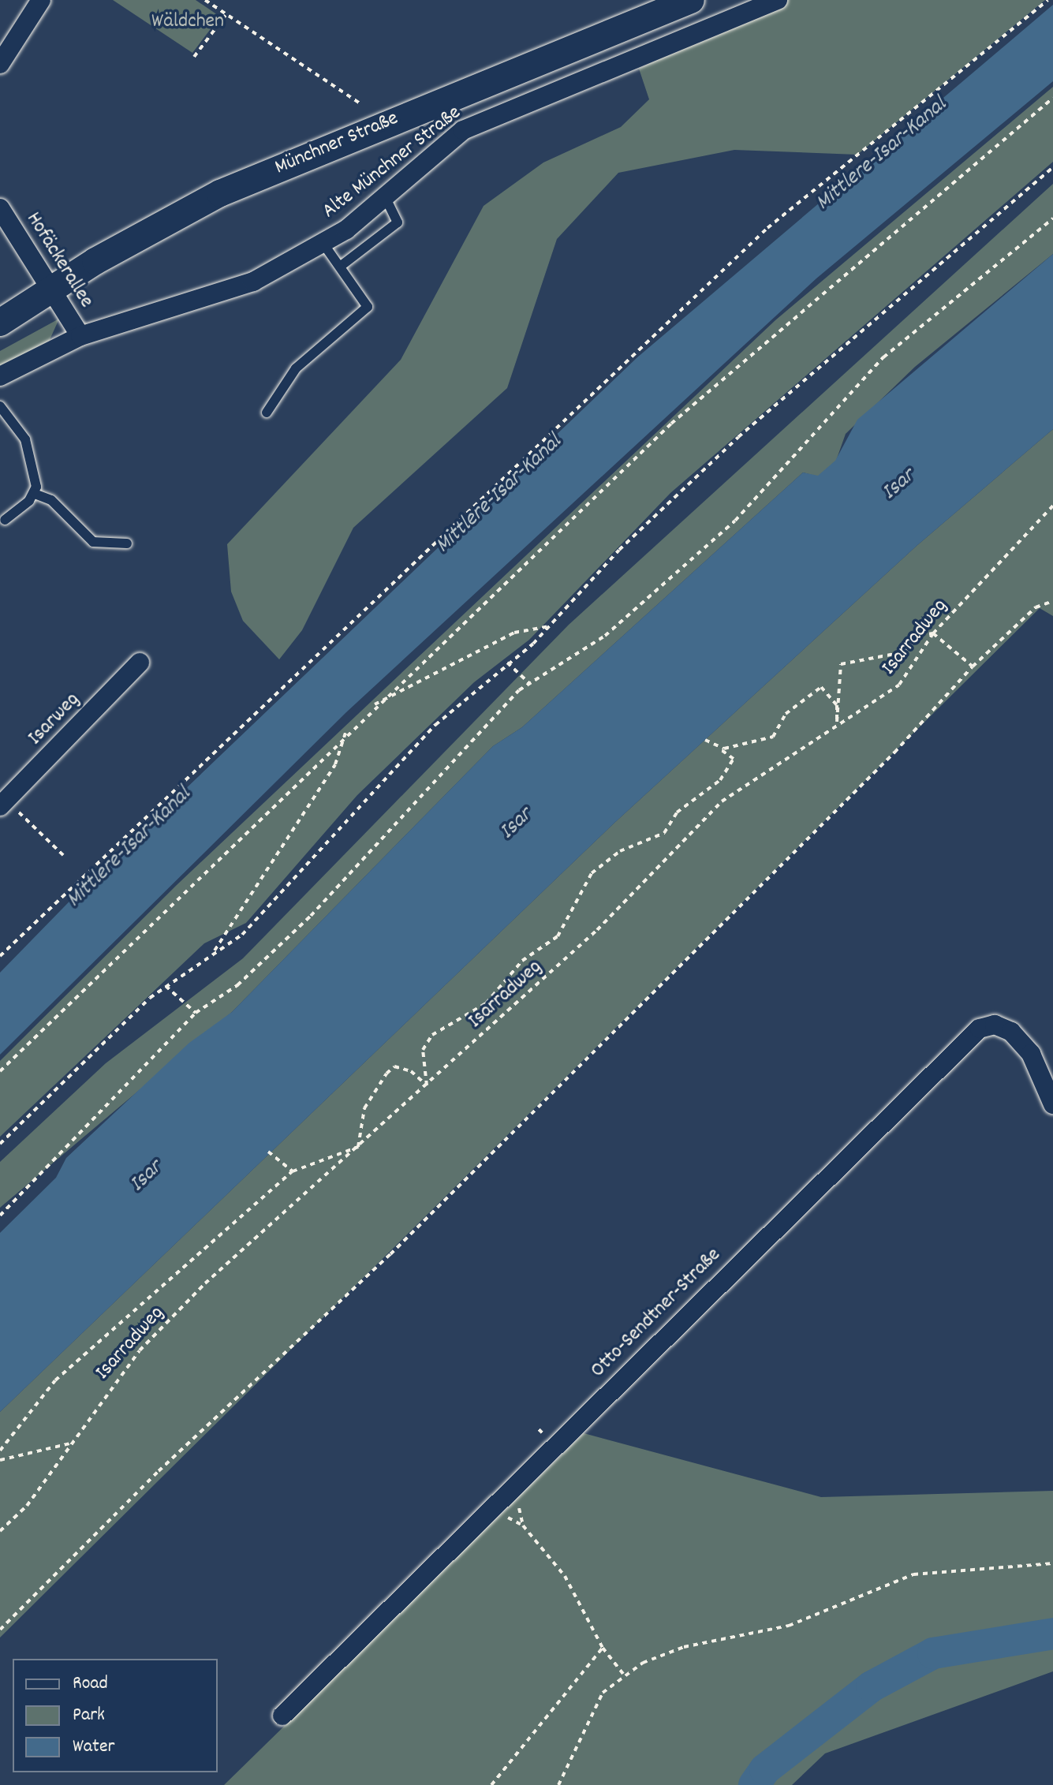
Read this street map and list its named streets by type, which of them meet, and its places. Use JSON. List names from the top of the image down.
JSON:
{
  "streets": {
    "main road": ["Münchner Straße"],
    "street": [
      "Alte Münchner Straße",
      "Hofäckerallee",
      "Isarweg",
      "Otto-Sendtner-Straße"
    ],
    "path": ["Isarradweg"]
  },
  "crossings": [
    ["Münchner Straße", "Hofäckerallee"],
    ["Alte Münchner Straße", "Hofäckerallee"]
  ],
  "water": ["Mittlere-Isar-Kanal", "Isar"],
  "parks": ["Wäldchen"],
  "legend": ["Road", "Park", "Water"]
}
